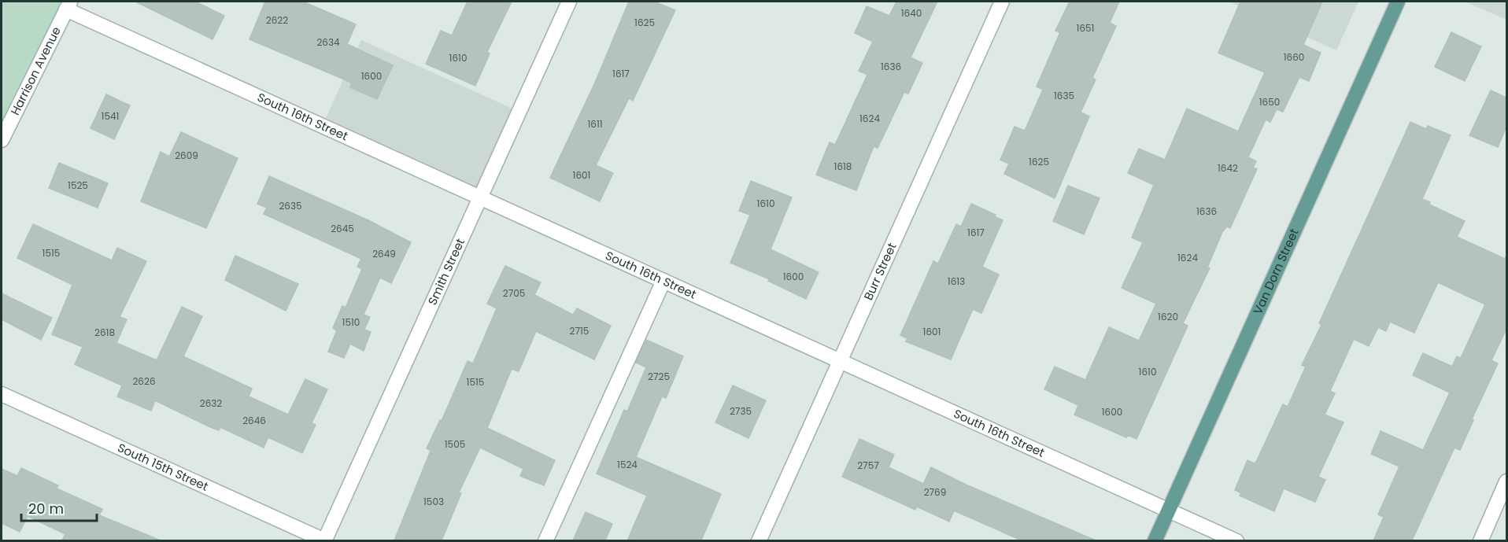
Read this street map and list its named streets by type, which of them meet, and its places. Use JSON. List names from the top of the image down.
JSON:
{
  "streets": {
    "main road": ["Van Dorn Street"],
    "street": [
      "Harrison Avenue",
      "South 16th Street",
      "Burr Street",
      "Smith Street",
      "South 15th Street"
    ]
  },
  "crossings": [
    ["Harrison Avenue", "South 16th Street"],
    ["South 16th Street", "Burr Street"],
    ["South 16th Street", "Smith Street"],
    ["South 16th Street", "Van Dorn Street"],
    ["Smith Street", "South 15th Street"]
  ],
  "house_numbers": [
    "1640",
    "2622",
    "1625",
    "1651",
    "2634",
    "1660",
    "1610",
    "1636",
    "1617",
    "1600",
    "1635",
    "1650",
    "1541",
    "1624",
    "1611",
    "2609",
    "1625",
    "1618",
    "1642",
    "1601",
    "1525",
    "1610",
    "2635",
    "1636",
    "2645",
    "1617",
    "1515",
    "2649",
    "1624",
    "1600",
    "1613",
    "2705",
    "1620",
    "1510",
    "2715",
    "1601",
    "2618",
    "1610",
    "2725",
    "2626",
    "1515",
    "2632",
    "2735",
    "1600",
    "2646",
    "1505",
    "1524",
    "2757",
    "2769",
    "1503"
  ],
  "scale_bar": "20 m"
}
